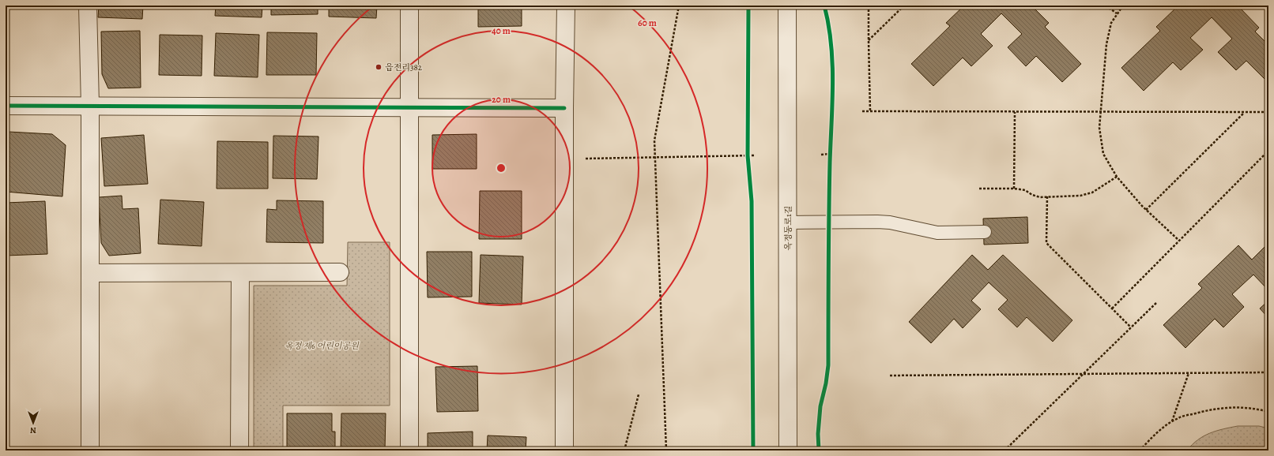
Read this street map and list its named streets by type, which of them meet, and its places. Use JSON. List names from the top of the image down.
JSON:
{
  "streets": {
    "street": ["옥정동로1길"]
  },
  "parks": ["옥정 제6 어린이공원"],
  "places": ["읍전리382"],
  "north": "bottom",
  "rings": ["60 m", "40 m", "20 m"]
}
